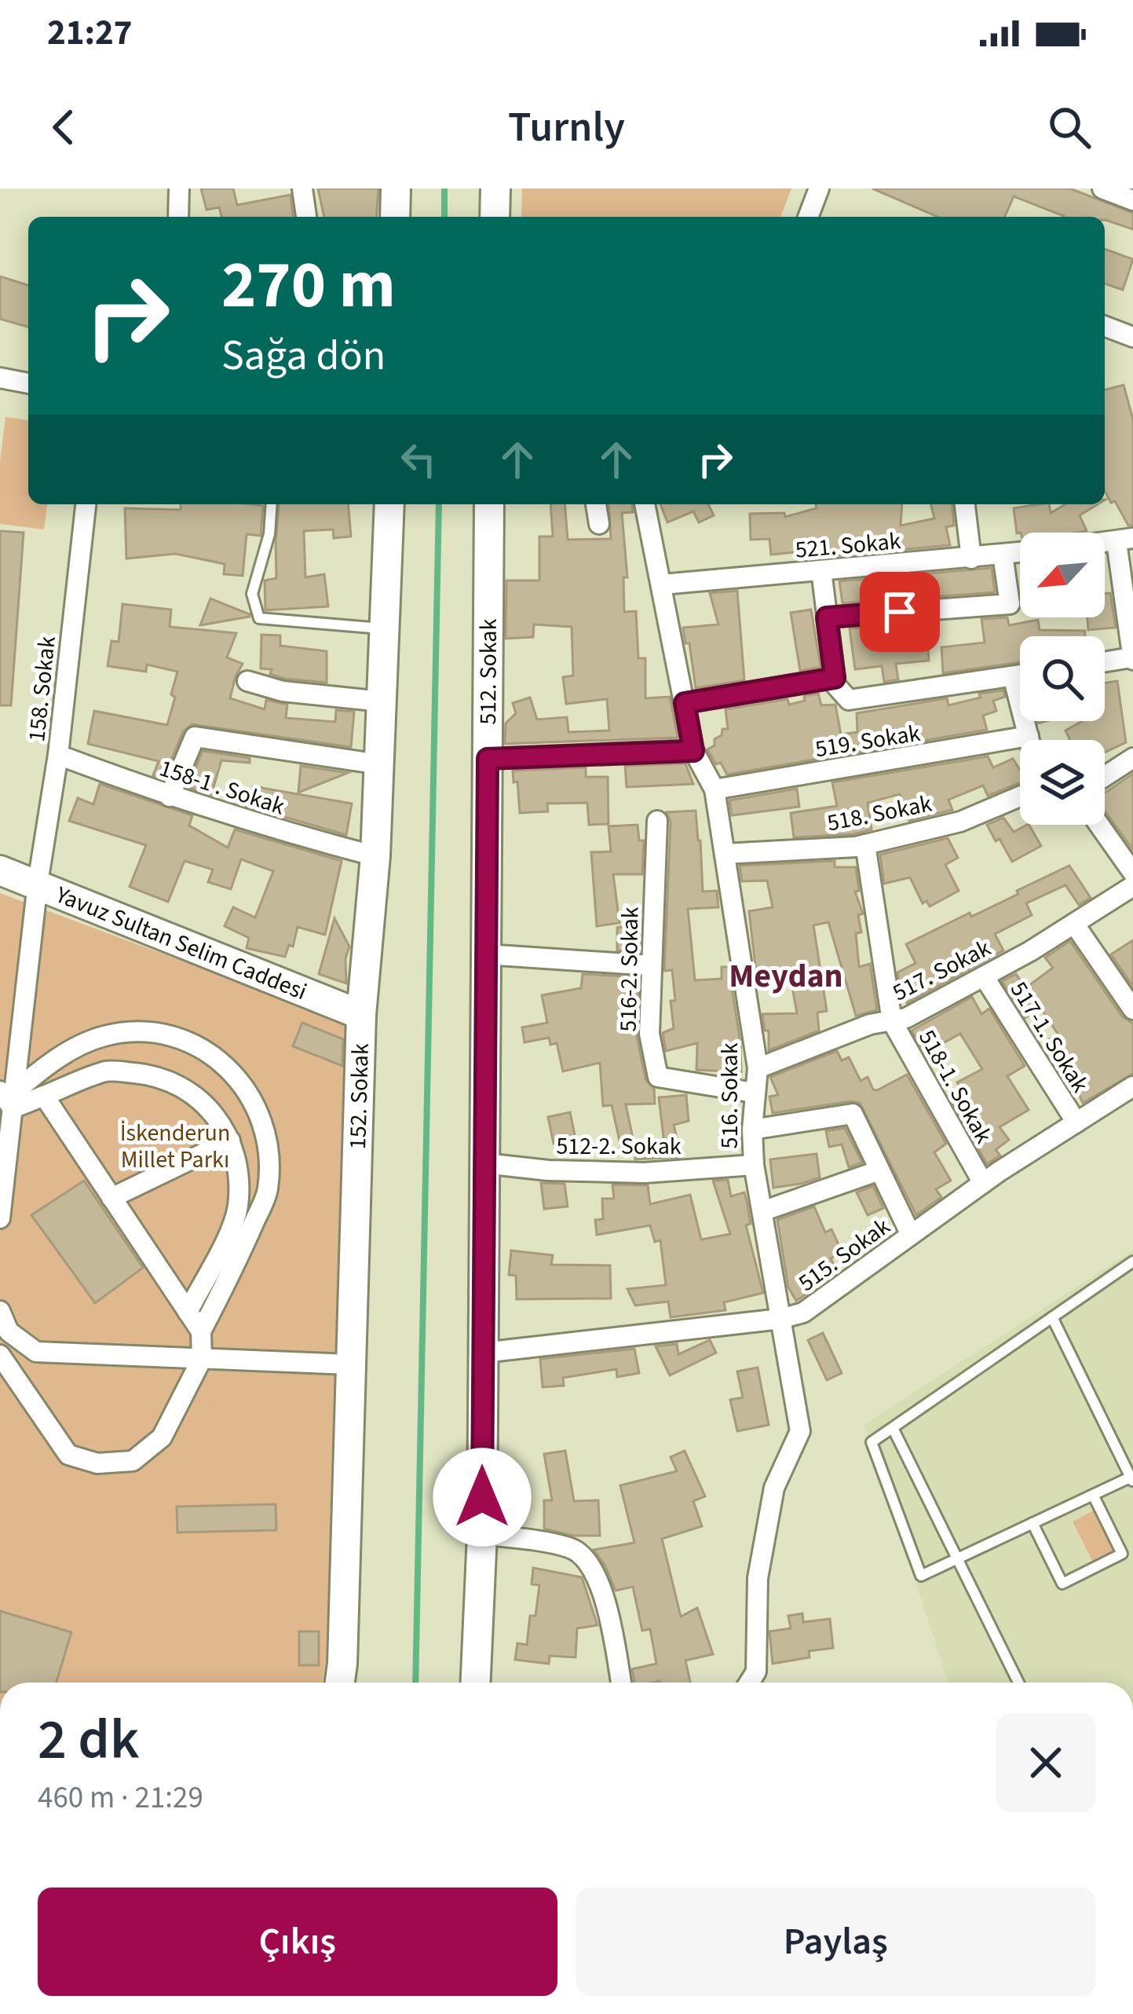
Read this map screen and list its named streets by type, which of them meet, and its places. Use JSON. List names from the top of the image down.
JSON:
{
  "streets": {
    "street": [
      "521. Sokak",
      "512. Sokak",
      "158. Sokak",
      "519. Sokak",
      "158-1 . Sokak",
      "518. Sokak",
      "Yavuz Sultan Selim Caddesi",
      "516-2. Sokak",
      "517. Sokak",
      "517-1. Sokak",
      "518-1. Sokak",
      "152. Sokak",
      "516. Sokak",
      "512-2. Sokak",
      "515. Sokak"
    ]
  },
  "crossings": [
    ["521. Sokak", "516. Sokak"],
    ["512. Sokak", "512-2. Sokak"],
    ["512. Sokak", "515. Sokak"],
    ["158. Sokak", "158-1 . Sokak"],
    ["158. Sokak", "Yavuz Sultan Selim Caddesi"],
    ["519. Sokak", "516. Sokak"],
    ["158-1 . Sokak", "152. Sokak"],
    ["518. Sokak", "518-1. Sokak"],
    ["518. Sokak", "516. Sokak"],
    ["Yavuz Sultan Selim Caddesi", "152. Sokak"],
    ["516-2. Sokak", "516. Sokak"],
    ["517. Sokak", "517-1. Sokak"],
    ["517. Sokak", "518-1. Sokak"],
    ["517. Sokak", "516. Sokak"],
    ["517-1. Sokak", "515. Sokak"],
    ["518-1. Sokak", "515. Sokak"],
    ["516. Sokak", "512-2. Sokak"],
    ["516. Sokak", "515. Sokak"]
  ],
  "districts": ["Meydan"],
  "parks": ["İskenderun Millet Parkı"],
  "north": "bottom left",
  "page": {
    "status": "21:27",
    "header": "Turnly",
    "turn": ["270 m", "Sağa dön"],
    "heading": ["2 dk", "460 m · 21:29"],
    "buttons": ["Çıkış", "Paylaş"]
  }
}
